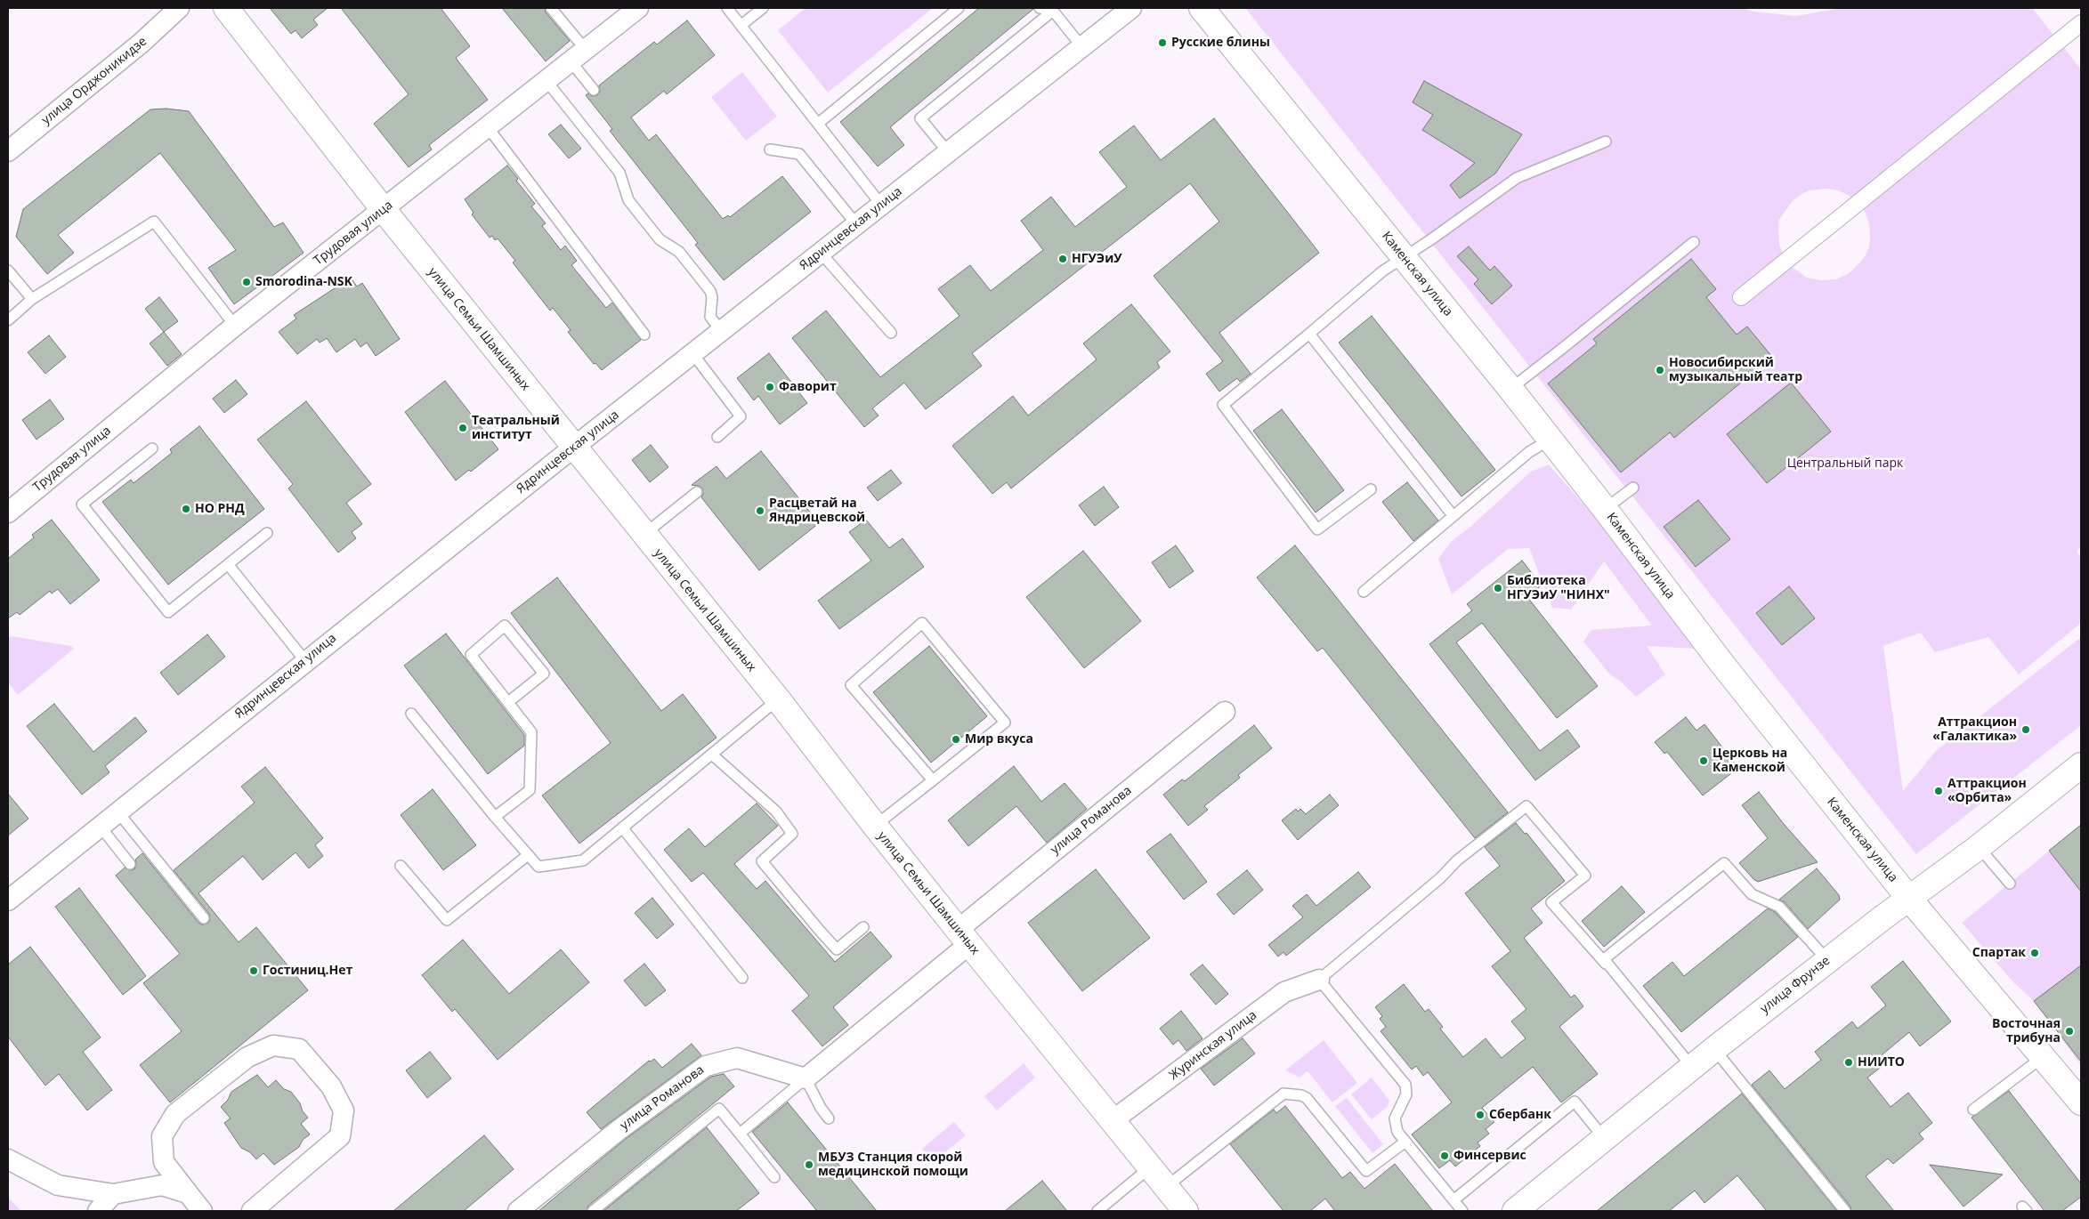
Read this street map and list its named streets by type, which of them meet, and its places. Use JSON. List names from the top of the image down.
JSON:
{
  "streets": {
    "street": [
      "улица Орджоникидзе",
      "Ядринцевская улица",
      "Трудовая улица",
      "Каменская улица",
      "улица Семьи Шамшиных",
      "улица Романова",
      "улица Фрунзе",
      "Журинская улица"
    ]
  },
  "crossings": [
    ["Ядринцевская улица", "улица Семьи Шамшиных"],
    ["Трудовая улица", "улица Семьи Шамшиных"],
    ["Каменская улица", "улица Фрунзе"],
    ["улица Семьи Шамшиных", "улица Романова"],
    ["улица Семьи Шамшиных", "Журинская улица"]
  ],
  "parks": ["Центральный парк"],
  "places": [
    "Русские блины",
    "НГУЭиУ",
    "Smorodina-NSK",
    "Новосибирский музыкальный театр",
    "Фаворит",
    "Театральный институт",
    "НО РНД",
    "Расцветай на Яндрицевской",
    "Библиотека НГУЭиУ \"НИНХ\"",
    "Аттракцион «Галактика»",
    "Мир вкуса",
    "Церковь на Каменской",
    "Аттракцион «Орбита»",
    "Спартак",
    "Гостиниц.Нет",
    "Восточная трибуна",
    "НИИТО",
    "Сбербанк",
    "Финсервис",
    "МБУЗ Станция скорой медицинской помощи"
  ]
}
